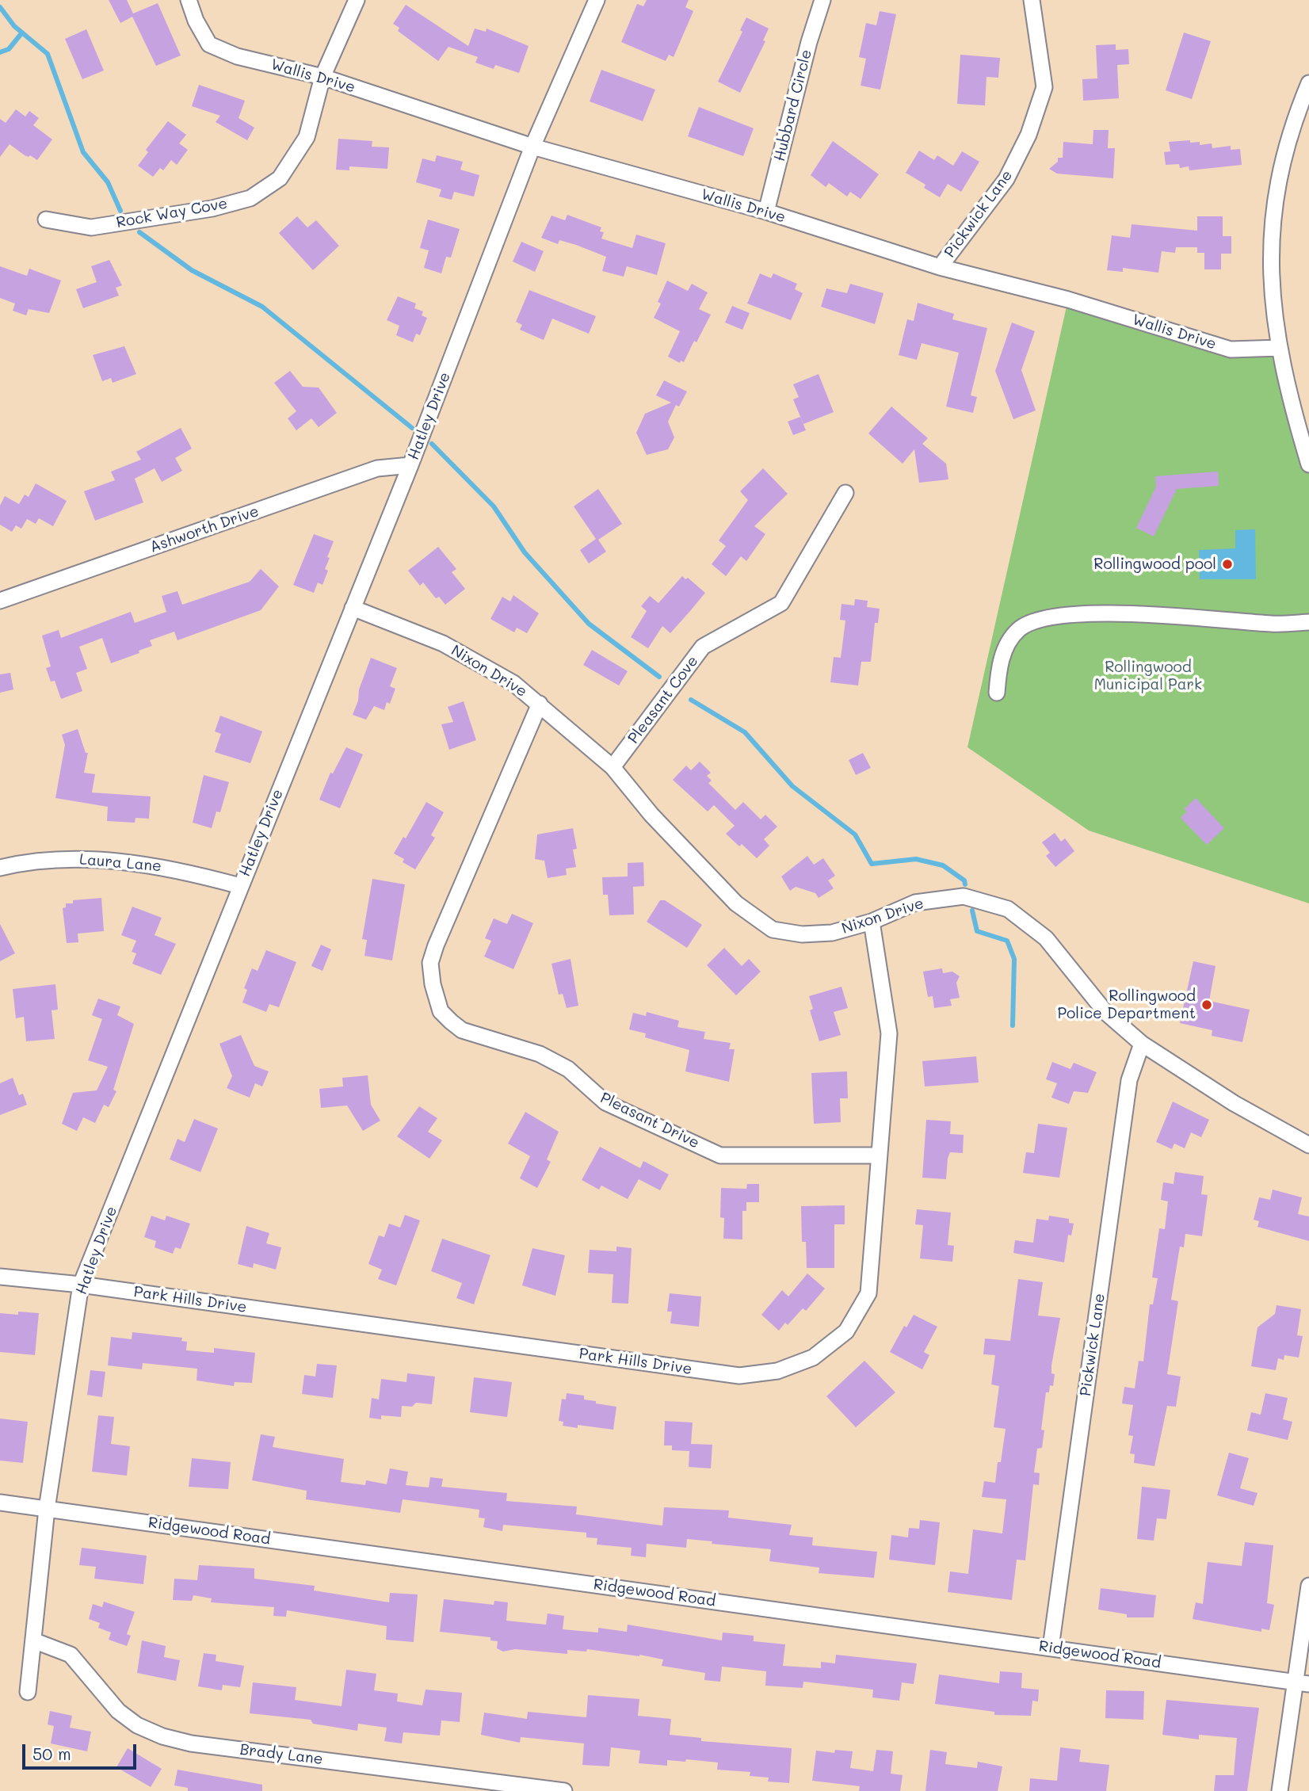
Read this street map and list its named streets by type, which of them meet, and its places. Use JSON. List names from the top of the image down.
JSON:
{
  "streets": {
    "street": [
      "Wallis Drive",
      "Hubbard Circle",
      "Rock Way Cove",
      "Pickwick Lane",
      "Hatley Drive",
      "Ashworth Drive",
      "Nixon Drive",
      "Pleasant Cove",
      "Laura Lane",
      "Pleasant Drive",
      "Park Hills Drive",
      "Ridgewood Road",
      "Brady Lane"
    ]
  },
  "crossings": [
    ["Wallis Drive", "Hubbard Circle"],
    ["Wallis Drive", "Rock Way Cove"],
    ["Wallis Drive", "Pickwick Lane"],
    ["Wallis Drive", "Hatley Drive"],
    ["Pickwick Lane", "Nixon Drive"],
    ["Pickwick Lane", "Ridgewood Road"],
    ["Hatley Drive", "Ashworth Drive"],
    ["Hatley Drive", "Nixon Drive"],
    ["Hatley Drive", "Laura Lane"],
    ["Hatley Drive", "Park Hills Drive"],
    ["Hatley Drive", "Ridgewood Road"],
    ["Hatley Drive", "Brady Lane"],
    ["Nixon Drive", "Pleasant Cove"],
    ["Nixon Drive", "Pleasant Drive"],
    ["Nixon Drive", "Park Hills Drive"],
    ["Pleasant Drive", "Park Hills Drive"]
  ],
  "parks": ["Rollingwood Municipal Park"],
  "places": ["Rollingwood pool", "Rollingwood Police Department"],
  "scale_bar": "50 m"
}
